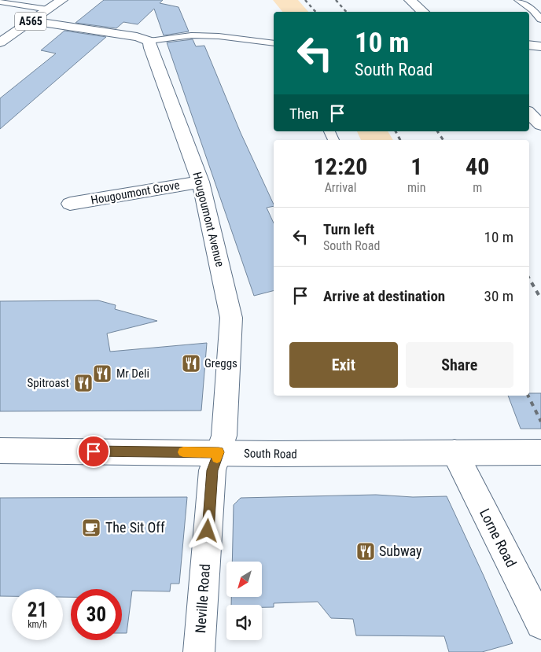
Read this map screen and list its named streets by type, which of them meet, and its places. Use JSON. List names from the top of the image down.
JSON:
{
  "streets": {
    "main road": [
      "A565",
      "Hougoumont Grove",
      "Hougoumont Avenue",
      "South Road",
      "Lorne Road",
      "Neville Road"
    ]
  },
  "crossings": [
    ["Hougoumont Grove", "Hougoumont Avenue"],
    ["Hougoumont Avenue", "South Road"],
    ["Hougoumont Avenue", "Neville Road"],
    ["South Road", "Lorne Road"],
    ["South Road", "Neville Road"]
  ],
  "places": {
    "restaurant": [
      "Greggs",
      "Mr Deli",
      "Spitroast",
      "Subway"
    ],
    "cafe": ["The Sit Off"]
  },
  "north": "bottom left",
  "page": {
    "turn": ["10 m", "South Road"],
    "then": "Then",
    "eta": [
      "12:20",
      "Arrival",
      "1",
      "min",
      "40",
      "m"
    ],
    "list": [
      {
        "name": "Turn left",
        "note": "South Road",
        "value": "10 m"
      },
      {
        "name": "Arrive at destination",
        "value": "30 m"
      }
    ],
    "buttons": ["Exit", "Share"],
    "speed": "21 km/h",
    "limit": "30"
  }
}
